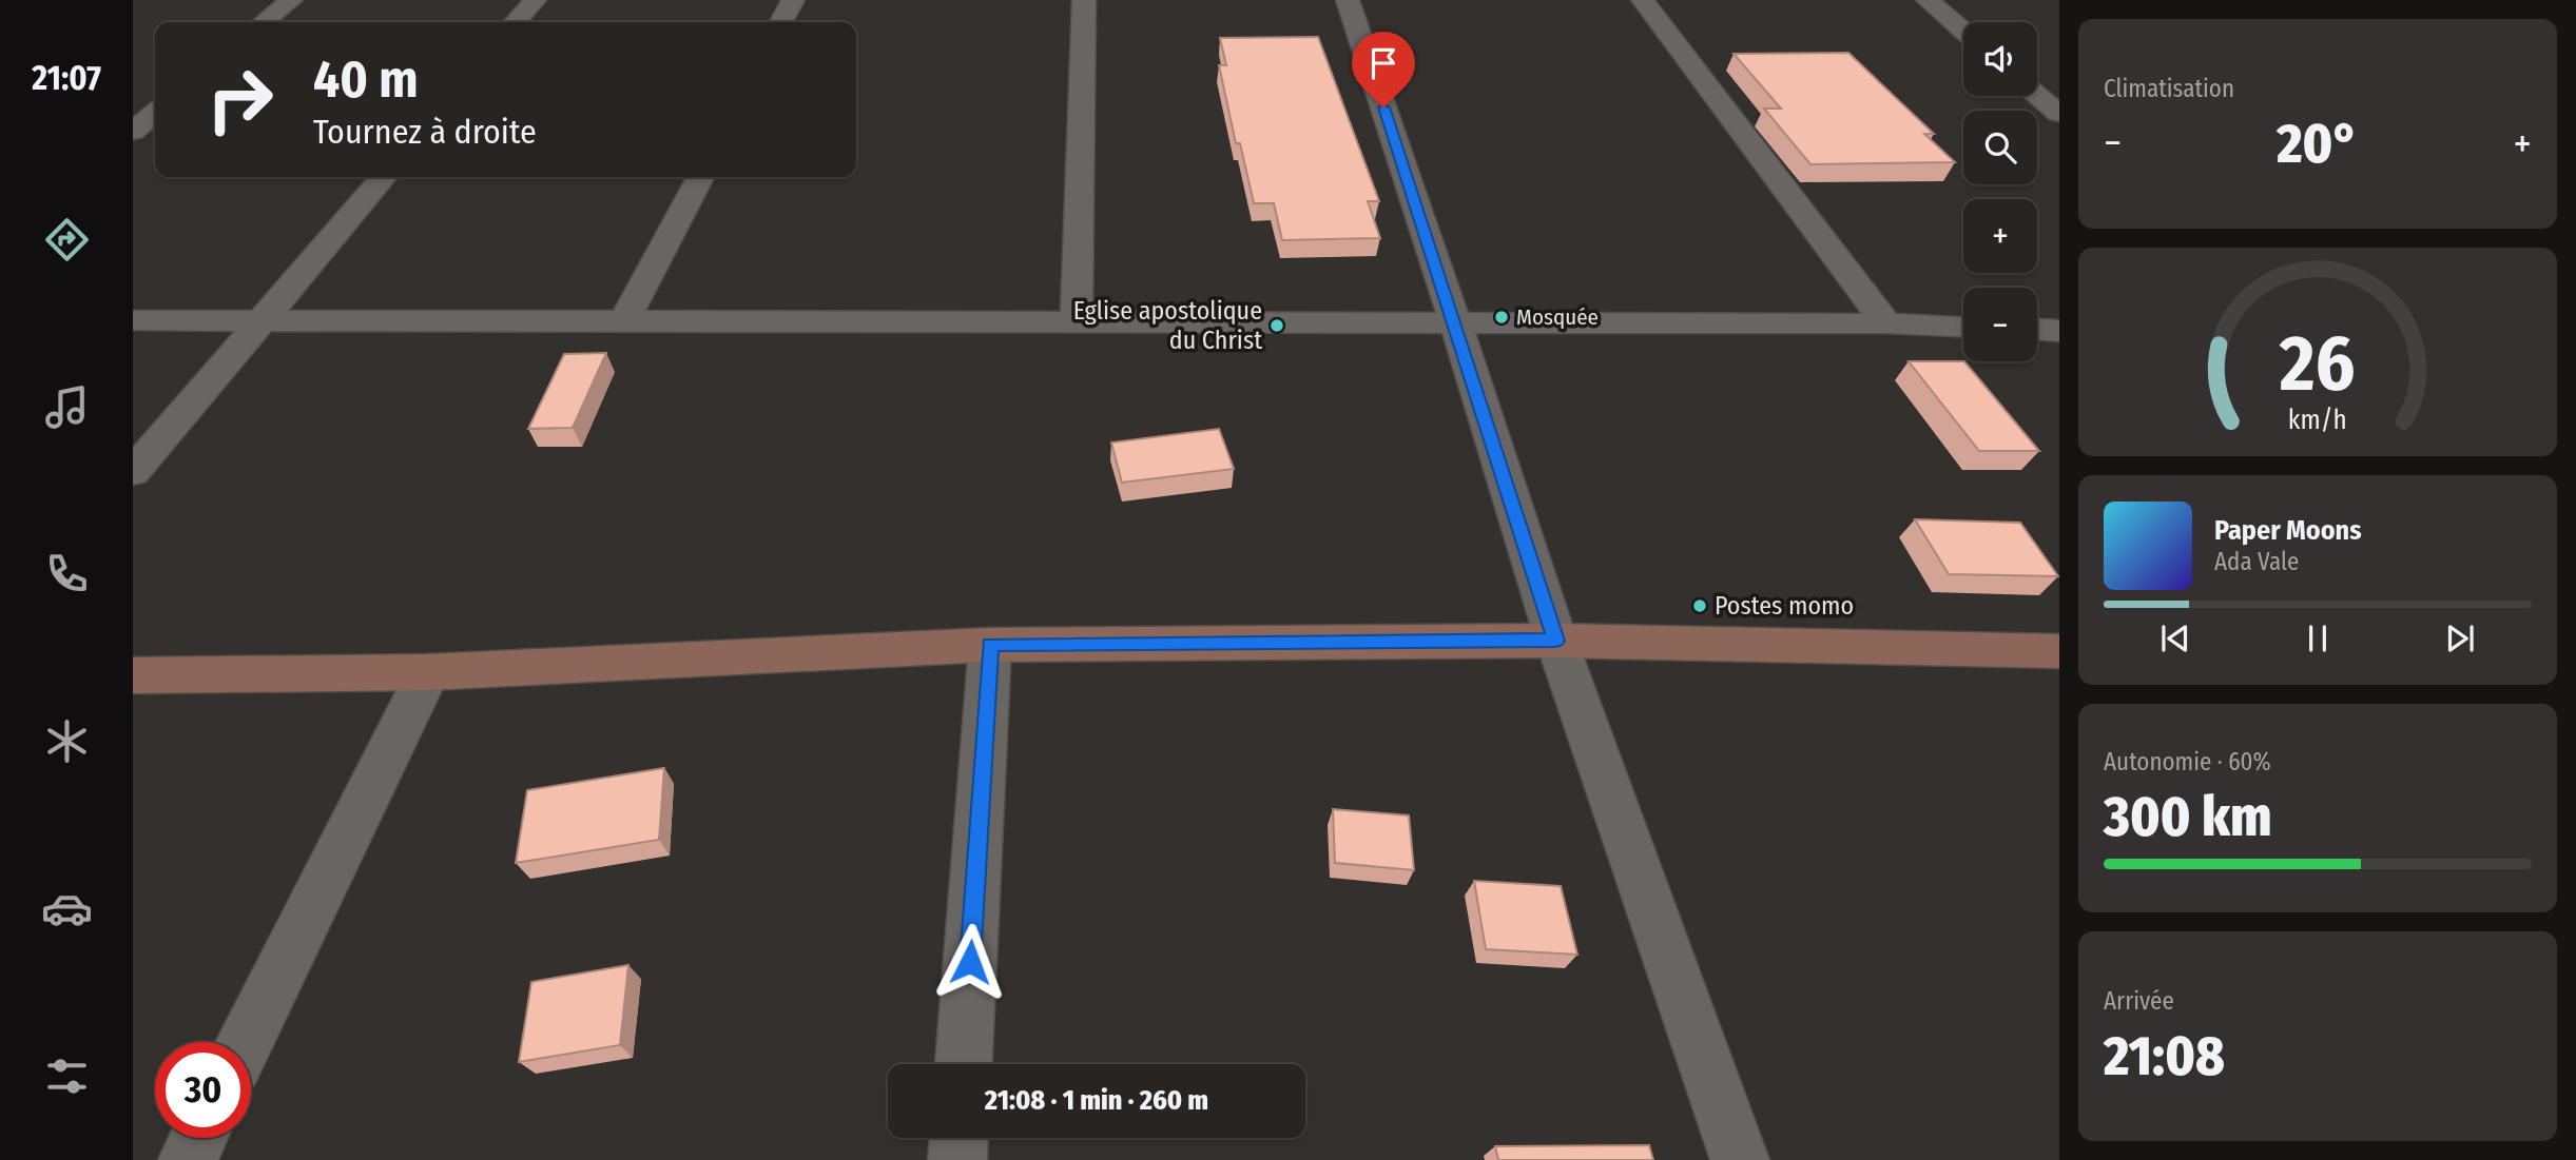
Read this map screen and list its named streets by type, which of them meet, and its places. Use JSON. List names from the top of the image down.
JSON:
{
  "places": ["Mosquée", "Eglise apostolique du Christ", "Postes momo"],
  "page": {
    "tabs": "21:07",
    "tile": [
      "Climatisation",
      ["Autonomie · 60%", "300 km"],
      ["Arrivée", "21:08"]
    ],
    "map_buttons": ["+", "−"],
    "turn": ["40 m", "Tournez à droite"],
    "heat": ["−", "20°", "+"],
    "song": ["Paper Moons", "Ada Vale"],
    "limit": "30",
    "trip": "21:08 · 1 min · 260 m",
    "gauge": ["26", "km/h"]
  }
}
